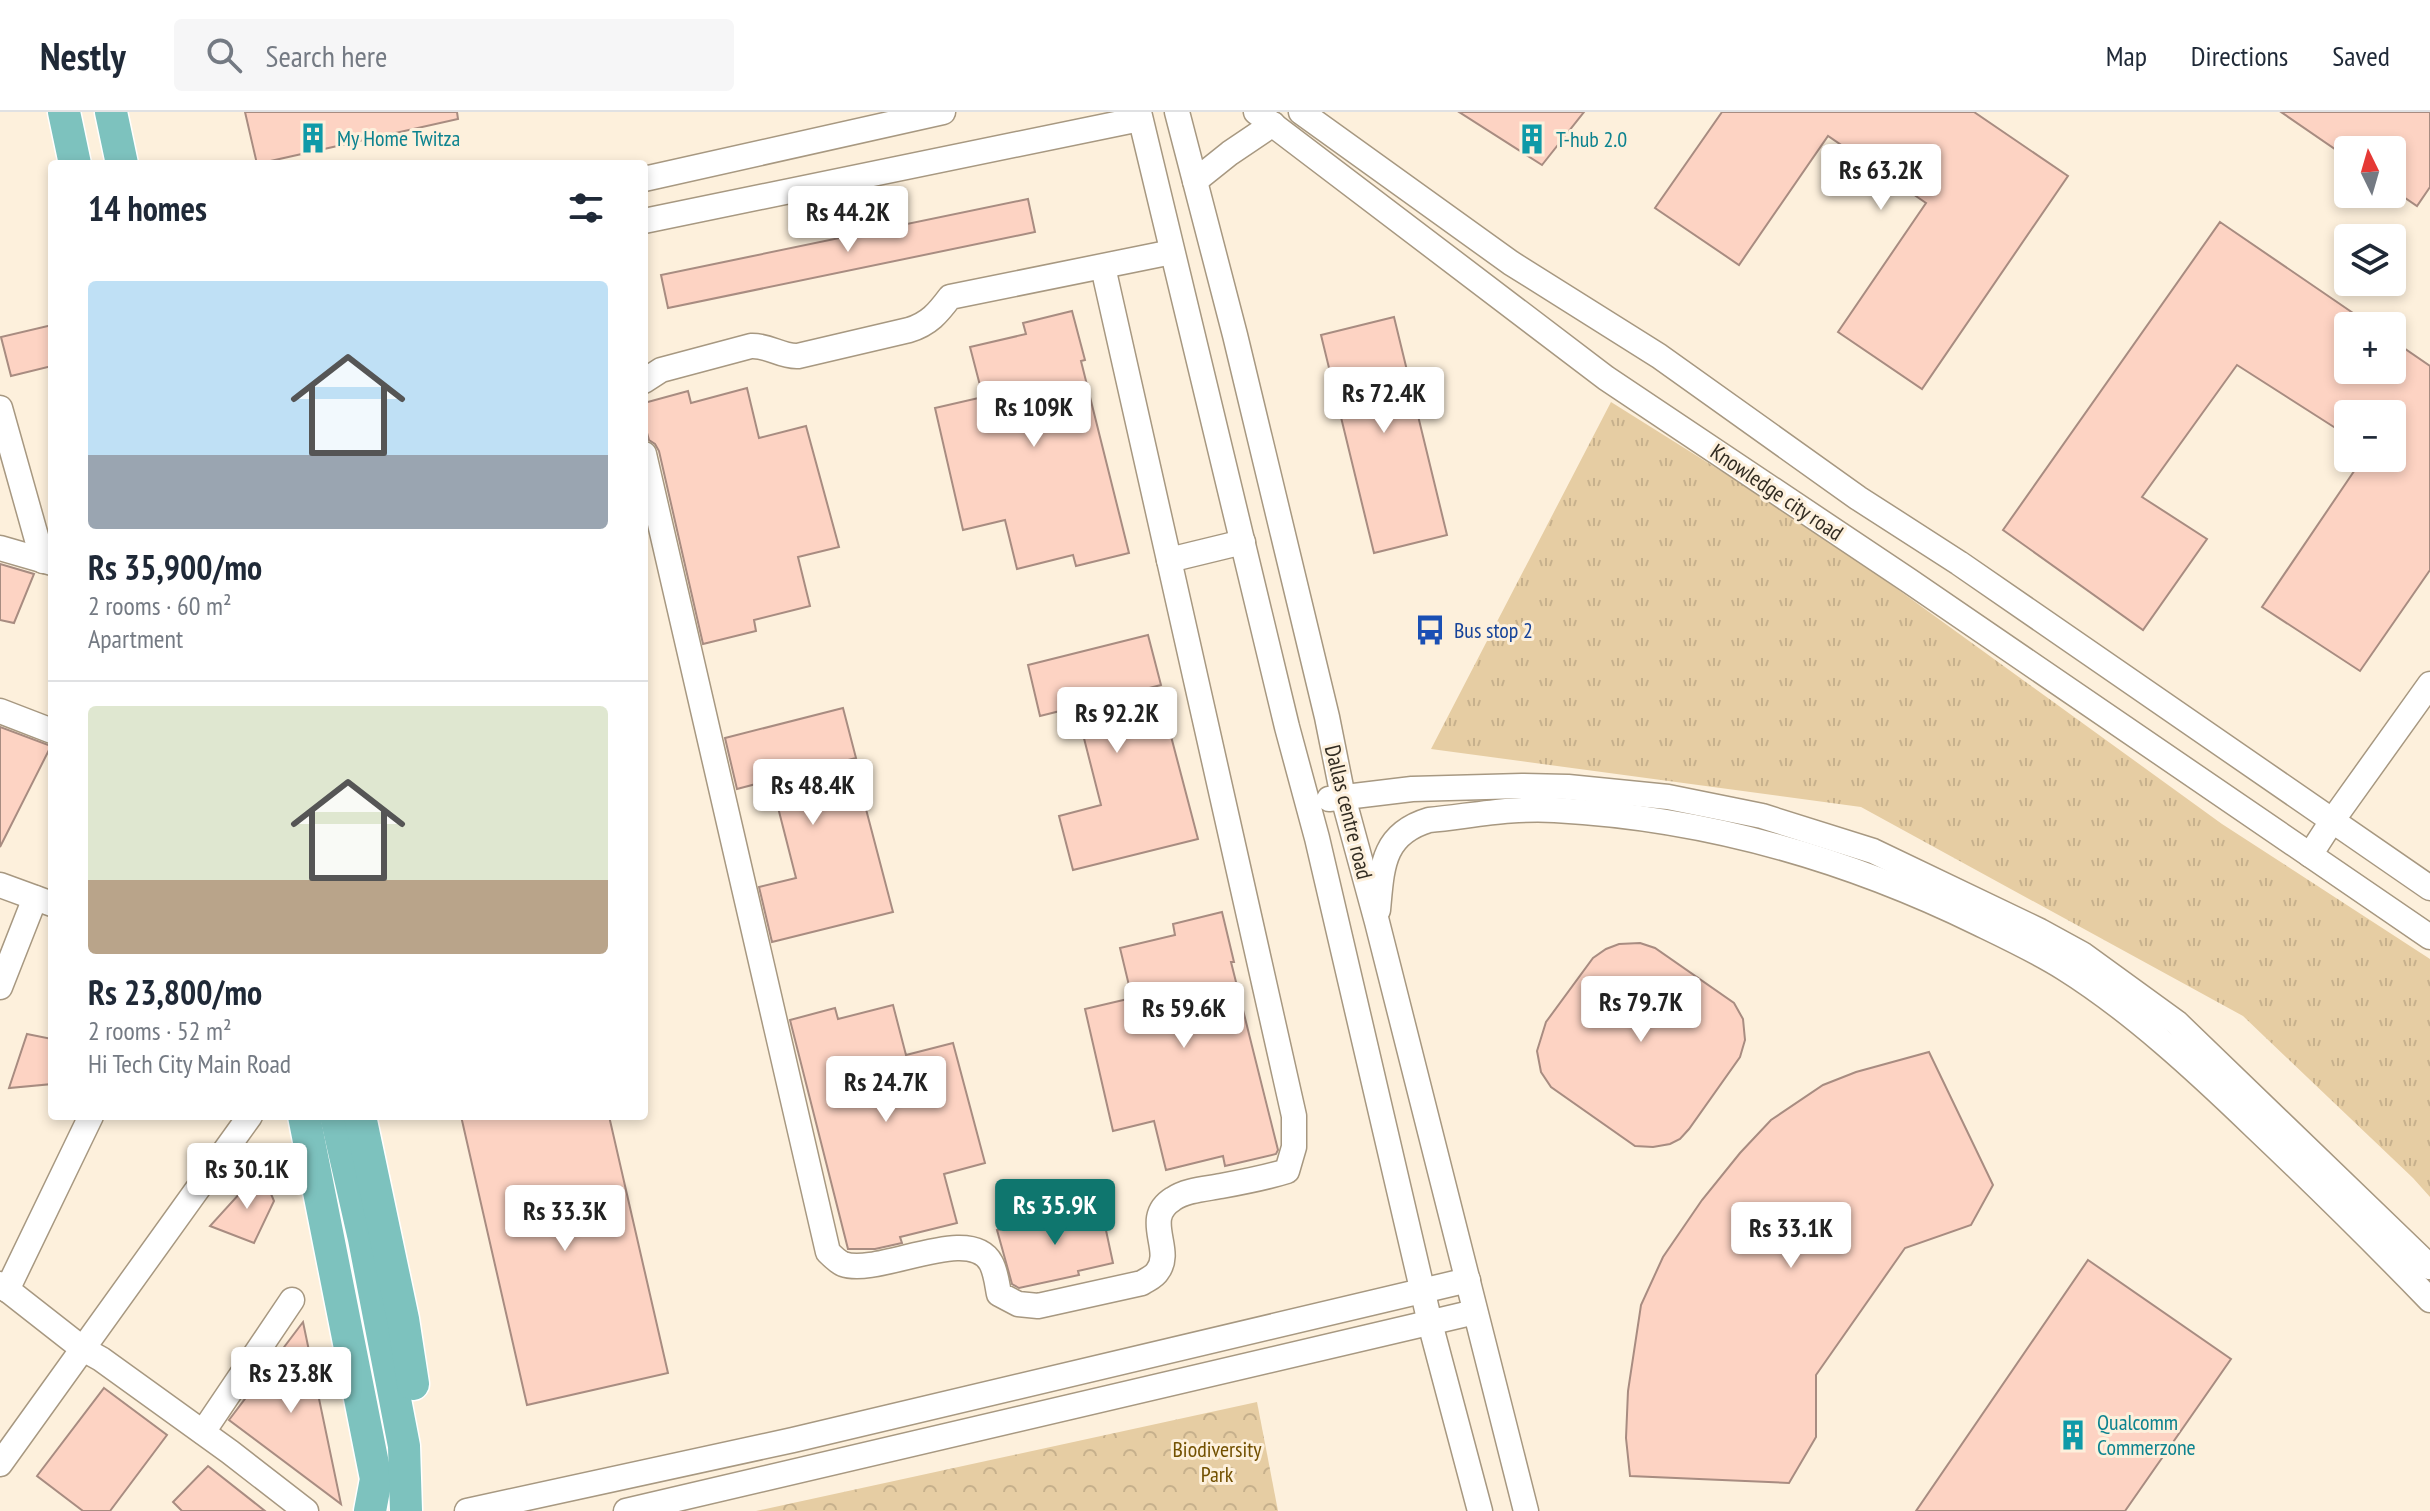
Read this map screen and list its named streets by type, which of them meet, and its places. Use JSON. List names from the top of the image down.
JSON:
{
  "streets": {
    "street": ["Knowledge city road", "Dallas centre road"]
  },
  "parks": ["Biodiversity Park"],
  "places": {
    "building": ["My Home Twitza", "T-hub 2.0", "Qualcomm Commerzone"],
    "bus stop": ["Bus stop 2"]
  },
  "north": "top",
  "page": {
    "header": "Nestly",
    "search": "Search here",
    "nav": ["Map", "Directions", "Saved"],
    "map_buttons": ["+", "−"],
    "price": [
      "Rs 63.2K",
      "Rs 44.2K",
      "Rs 72.4K",
      "Rs 109K",
      "Rs 92.2K",
      "Rs 48.4K",
      "Rs 79.7K",
      "Rs 59.6K",
      "Rs 24.7K",
      "Rs 30.1K",
      "Rs 35.9K",
      "Rs 33.3K",
      "Rs 33.1K",
      "Rs 23.8K"
    ],
    "heading": "14 homes",
    "list": [
      {
        "name": "Rs 35,900/mo",
        "note": "2 rooms · 60 m² · Apartment"
      },
      {
        "name": "Rs 23,800/mo",
        "note": "2 rooms · 52 m² · Hi Tech City Main Road"
      }
    ]
  }
}
